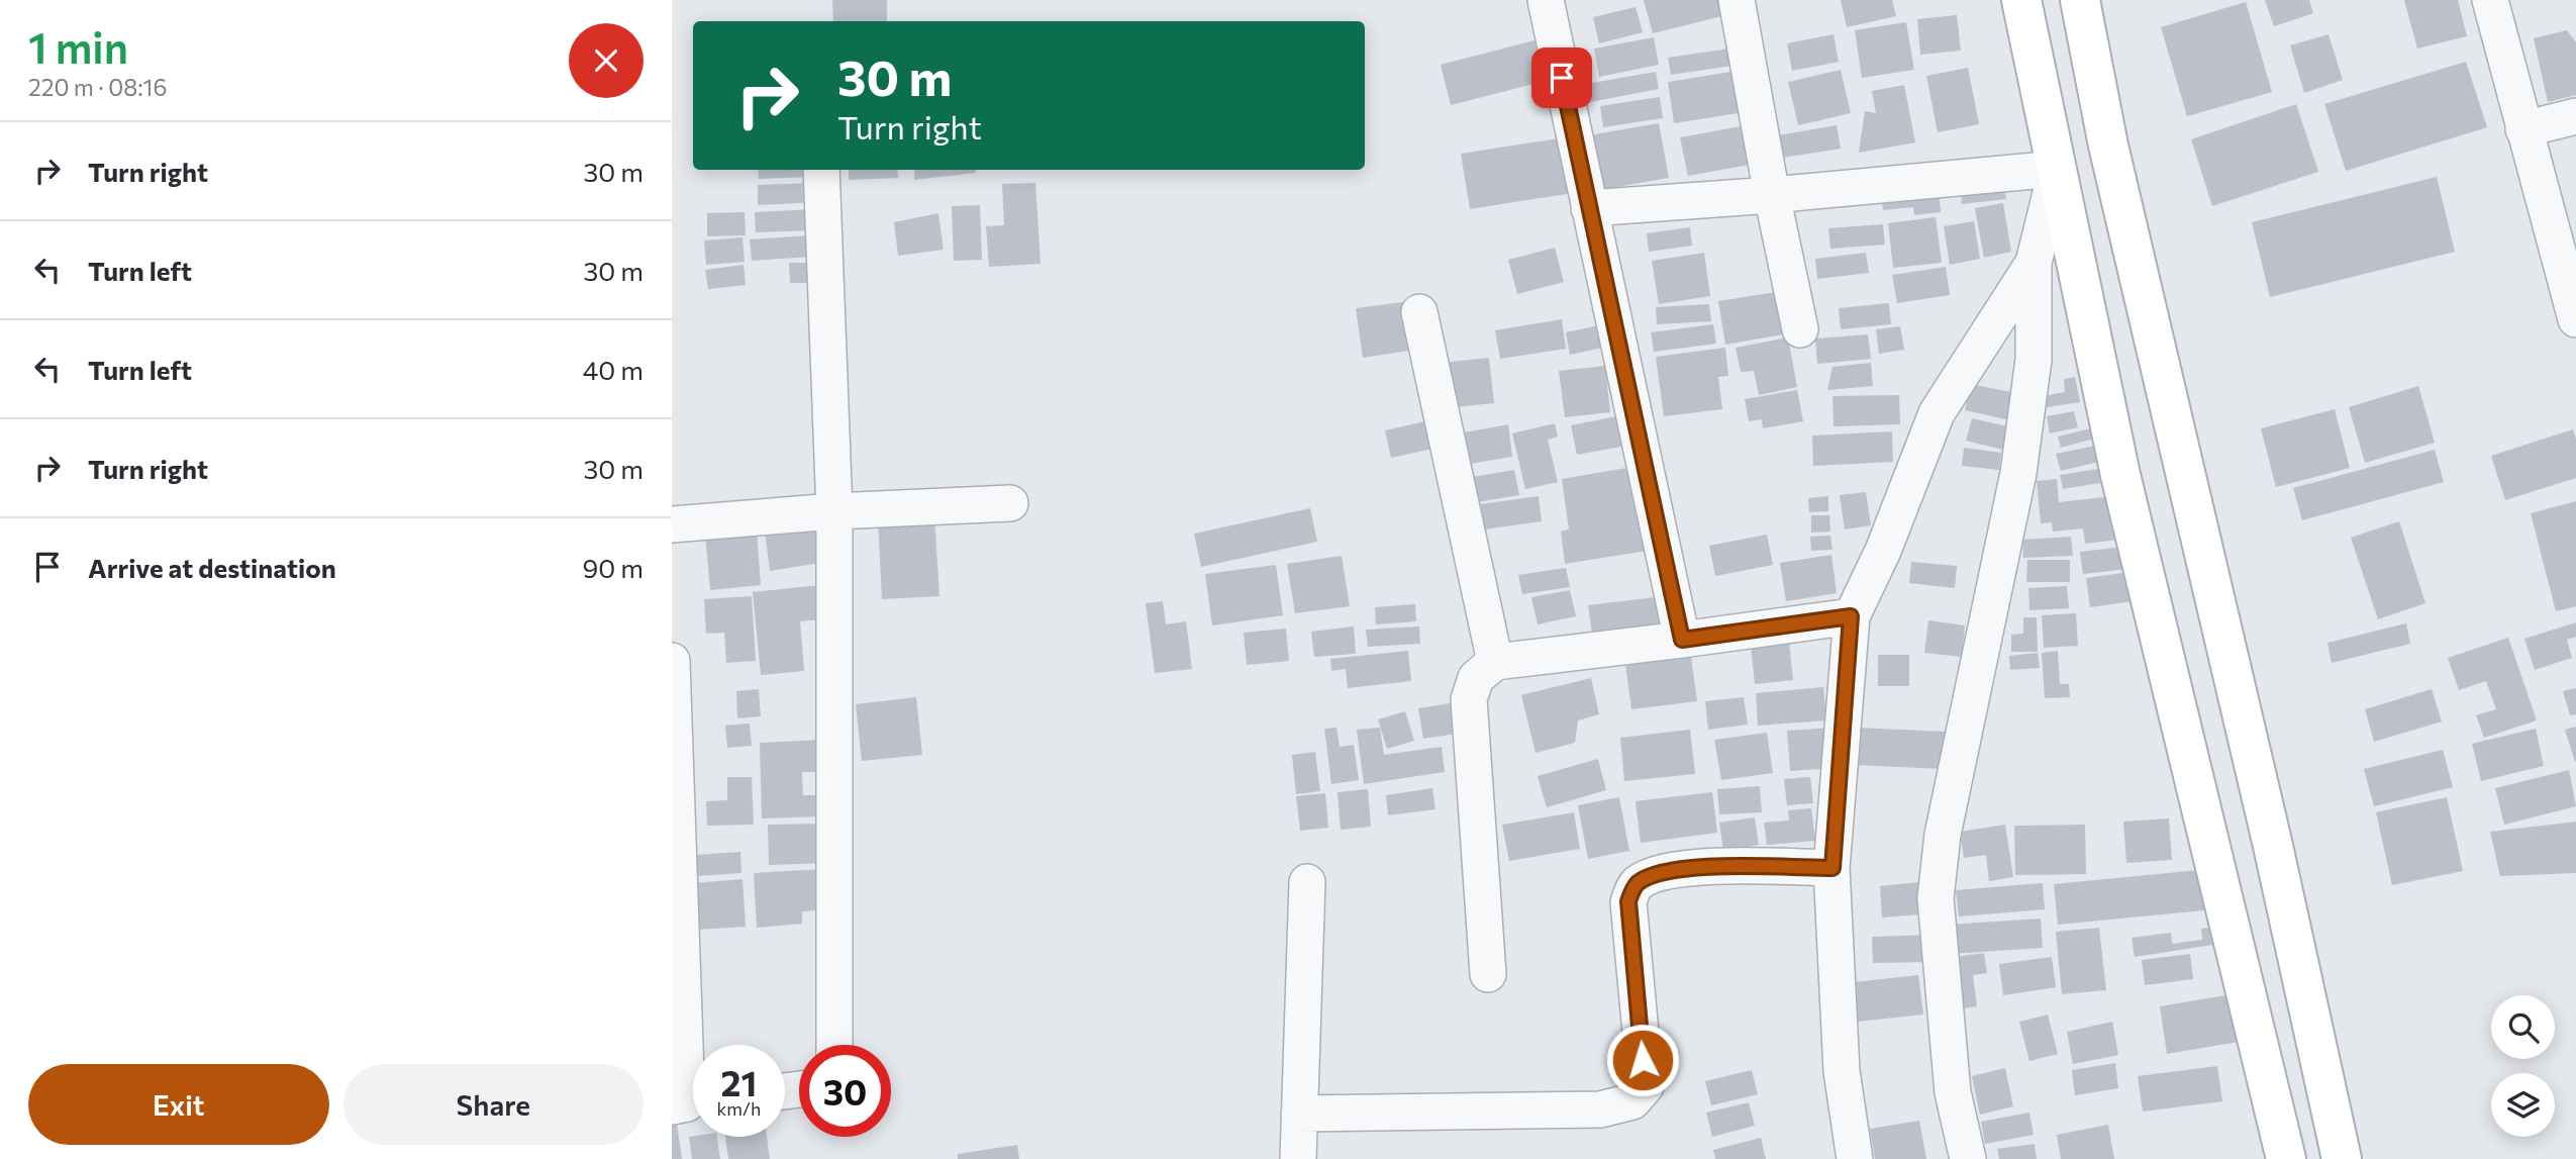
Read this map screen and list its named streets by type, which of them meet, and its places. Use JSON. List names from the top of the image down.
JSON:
{
  "page": {
    "heading": ["1 min", "220 m · 08:16"],
    "turn": ["30 m", "Turn right"],
    "list": [
      {
        "name": "Turn right",
        "value": "30 m"
      },
      {
        "name": "Turn left",
        "value": "30 m"
      },
      {
        "name": "Turn left",
        "value": "40 m"
      },
      {
        "name": "Turn right",
        "value": "30 m"
      },
      {
        "name": "Arrive at destination",
        "value": "90 m"
      }
    ],
    "speed": "21 km/h",
    "limit": "30",
    "buttons": ["Exit", "Share"]
  }
}
